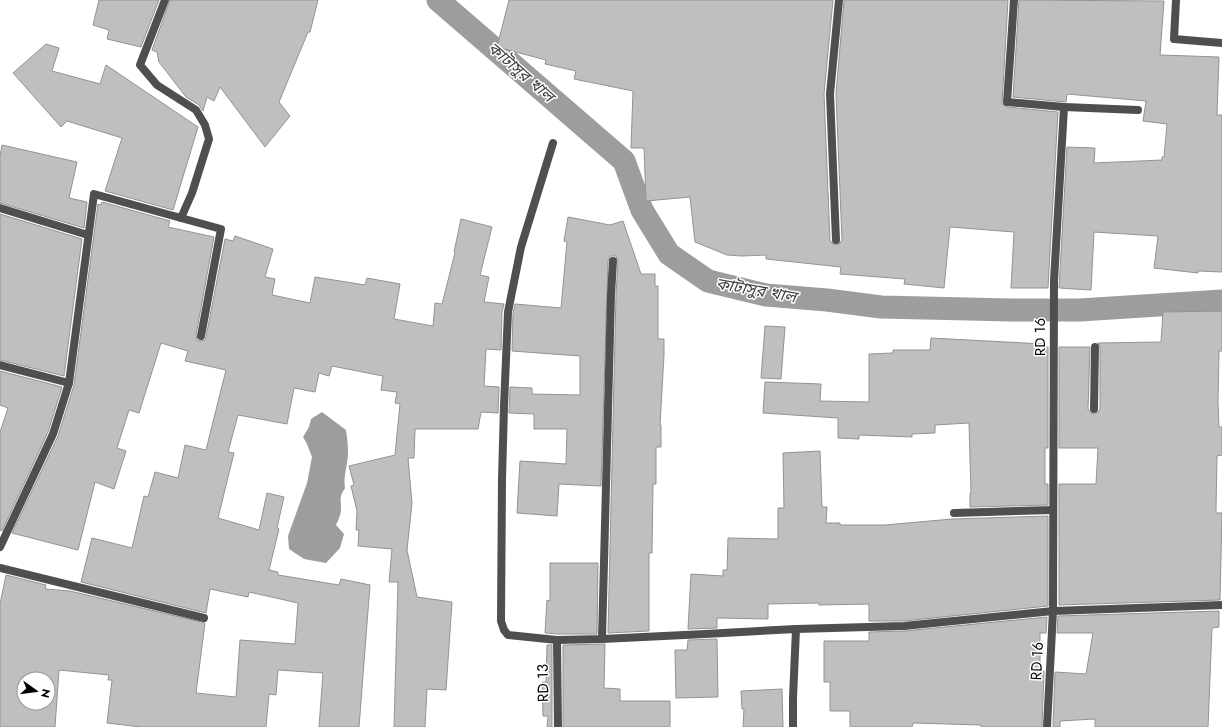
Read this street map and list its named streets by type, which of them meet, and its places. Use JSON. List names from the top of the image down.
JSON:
{
  "streets": {
    "street": ["RD 16", "RD 13"]
  },
  "water": ["কাটাসুর খাল"],
  "north": "right"
}
